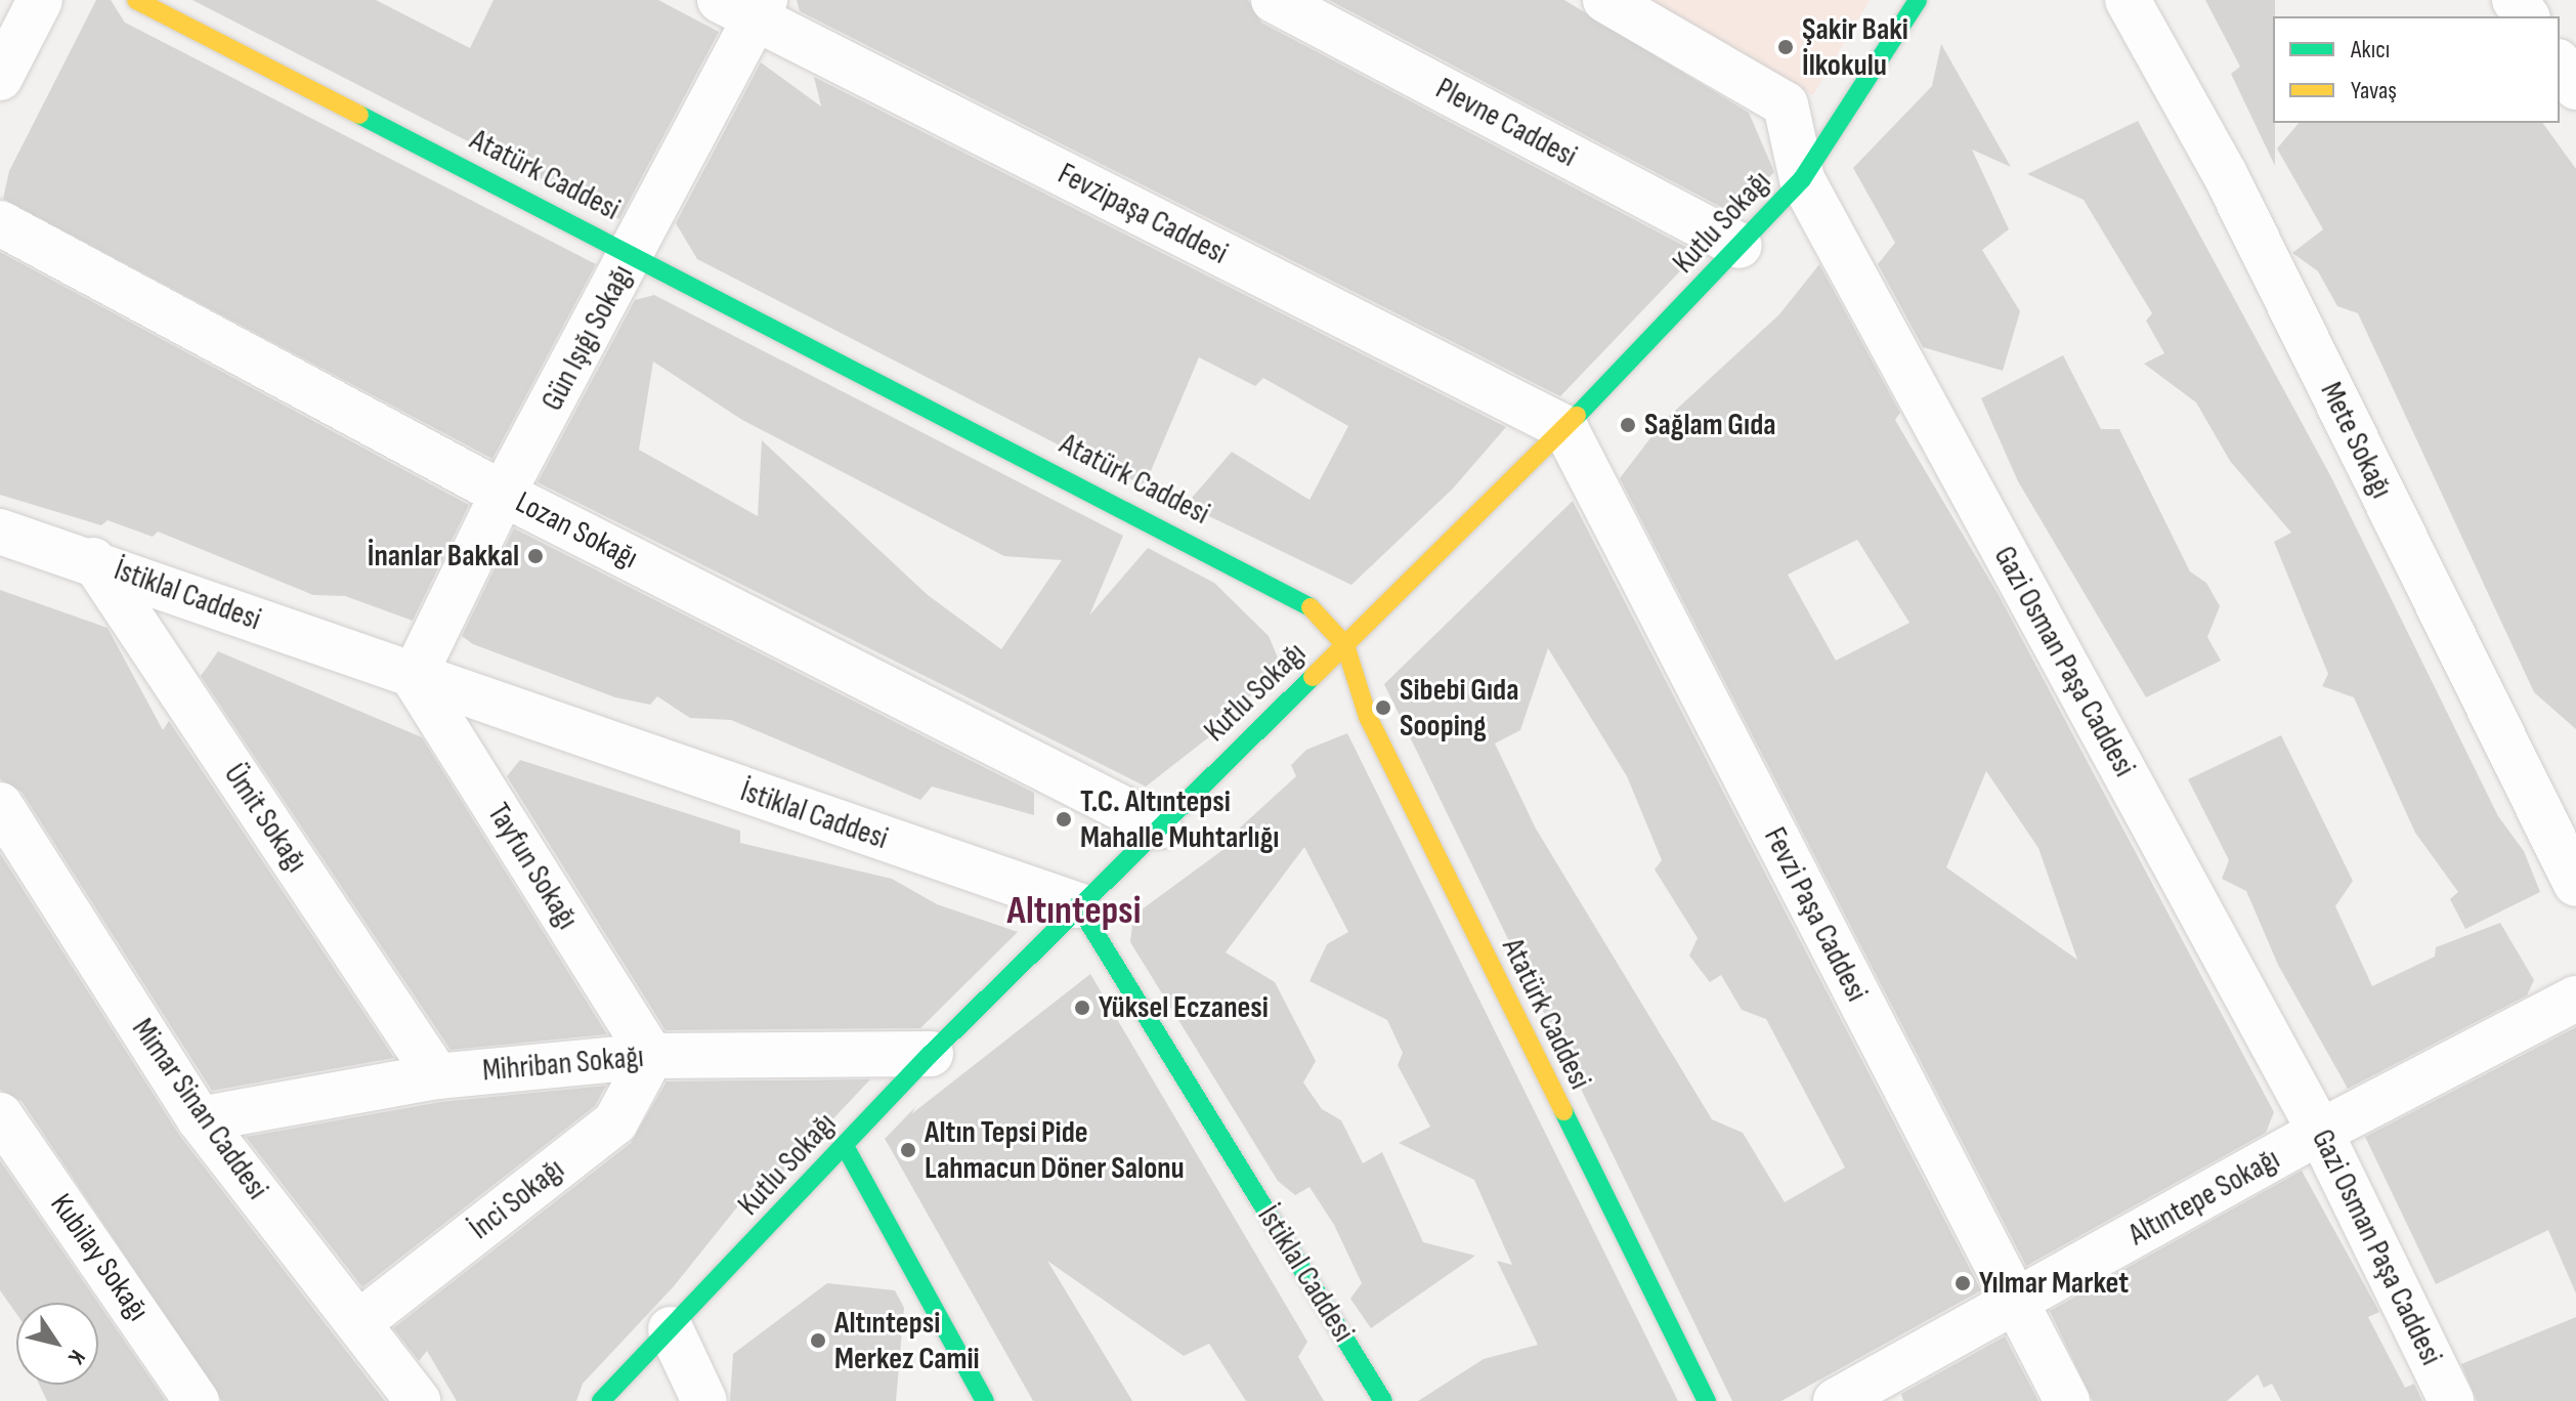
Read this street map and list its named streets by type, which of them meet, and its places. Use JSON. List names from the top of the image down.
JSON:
{
  "streets": {
    "street": [
      "Plevne Caddesi",
      "Atatürk Caddesi",
      "Fevzipaşa Caddesi",
      "Kutlu Sokağı",
      "Gün Işığı Sokağı",
      "Mete Sokağı",
      "Lozan Sokağı",
      "İstiklal Caddesi",
      "Gazi Osman Paşa Caddesi",
      "Ümit Sokağı",
      "Tayfun Sokağı",
      "Fevzi Paşa Caddesi",
      "Mihriban Sokağı",
      "Mimar Sinan Caddesi",
      "Altıntepe Sokağı",
      "İnci Sokağı",
      "Kubilay Sokağı"
    ]
  },
  "crossings": [
    ["Plevne Caddesi", "Kutlu Sokağı"],
    ["Atatürk Caddesi", "Kutlu Sokağı"],
    ["Atatürk Caddesi", "Gün Işığı Sokağı"],
    ["Fevzipaşa Caddesi", "Kutlu Sokağı"],
    ["Fevzipaşa Caddesi", "Gün Işığı Sokağı"],
    ["Fevzipaşa Caddesi", "Fevzi Paşa Caddesi"],
    ["Kutlu Sokağı", "Lozan Sokağı"],
    ["Kutlu Sokağı", "İstiklal Caddesi"],
    ["Kutlu Sokağı", "Gazi Osman Paşa Caddesi"],
    ["Kutlu Sokağı", "Fevzi Paşa Caddesi"],
    ["Kutlu Sokağı", "Mihriban Sokağı"],
    ["Gün Işığı Sokağı", "Lozan Sokağı"],
    ["Gün Işığı Sokağı", "İstiklal Caddesi"],
    ["Gün Işığı Sokağı", "Tayfun Sokağı"],
    ["İstiklal Caddesi", "Ümit Sokağı"],
    ["İstiklal Caddesi", "Tayfun Sokağı"],
    ["Gazi Osman Paşa Caddesi", "Altıntepe Sokağı"],
    ["Ümit Sokağı", "Mihriban Sokağı"],
    ["Tayfun Sokağı", "Mihriban Sokağı"],
    ["Tayfun Sokağı", "İnci Sokağı"],
    ["Fevzi Paşa Caddesi", "Altıntepe Sokağı"],
    ["Mihriban Sokağı", "Mimar Sinan Caddesi"],
    ["Mihriban Sokağı", "İnci Sokağı"],
    ["Mimar Sinan Caddesi", "İnci Sokağı"]
  ],
  "districts": ["Altıntepsi"],
  "places": [
    "Şakir Baki İlkokulu",
    "Sağlam Gıda",
    "İnanlar Bakkal",
    "Sibebi Gıda Sooping",
    "T.C. Altıntepsi Mahalle Muhtarlığı",
    "Yüksel Eczanesi",
    "Altın Tepsi Pide Lahmacun Döner Salonu",
    "Yılmar Market",
    "Altıntepsi Merkez Camii"
  ],
  "legend": ["Akıcı", "Yavaş"],
  "north": "bottom right"
}
